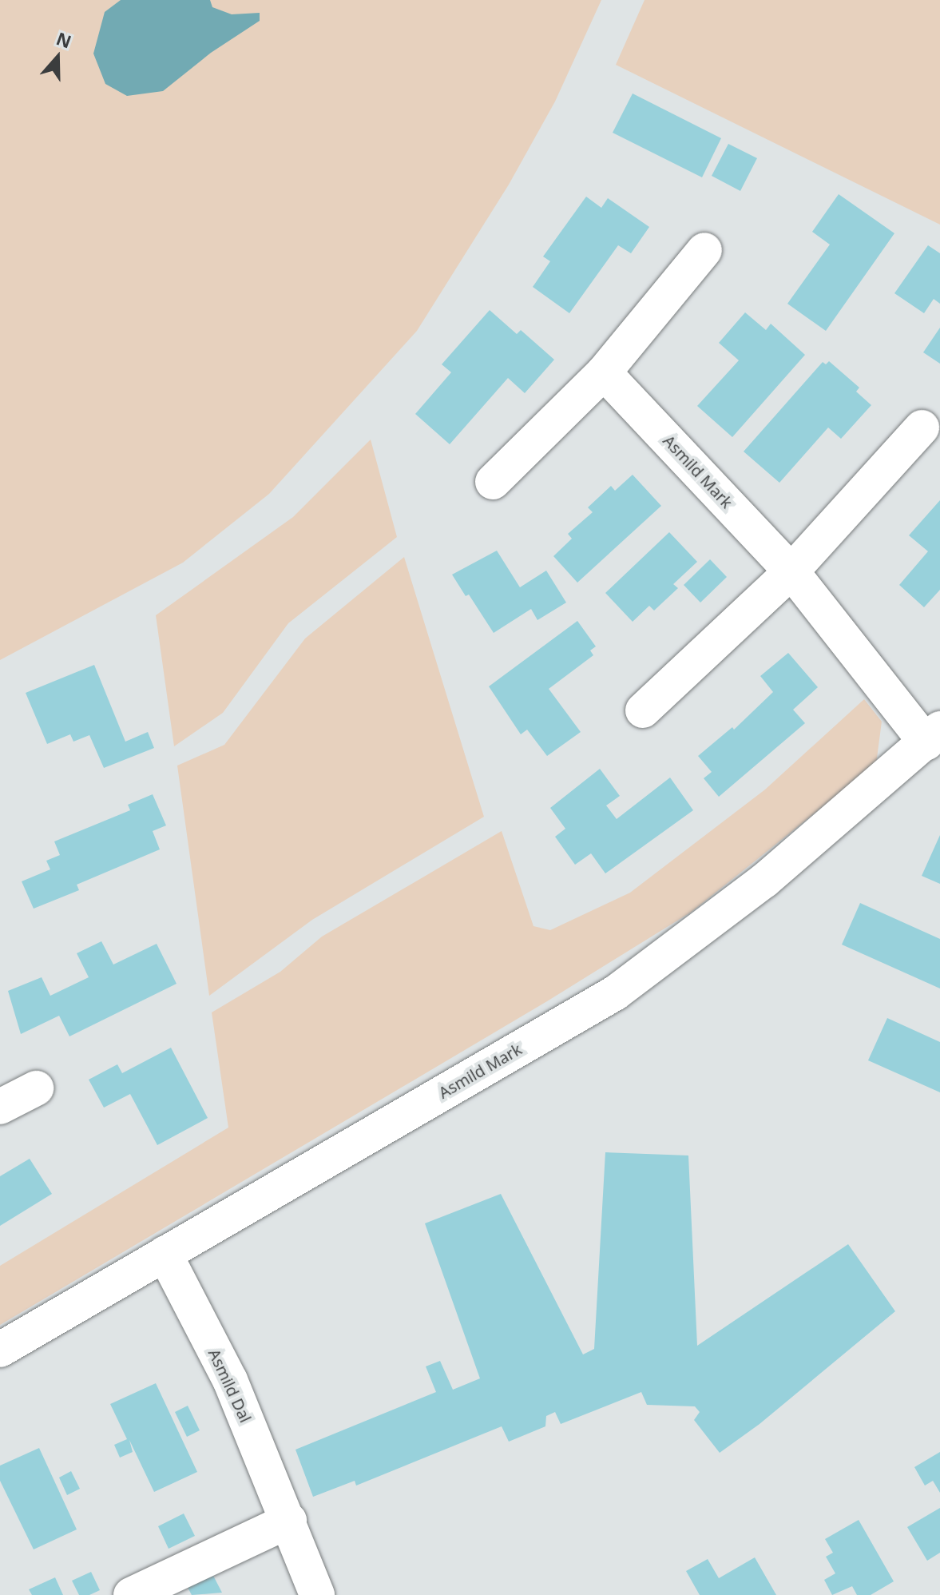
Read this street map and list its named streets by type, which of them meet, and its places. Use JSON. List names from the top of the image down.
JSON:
{
  "streets": {
    "street": ["Asmild Mark", "Asmild Dal"]
  },
  "crossings": [
    ["Asmild Mark", "Asmild Dal"]
  ],
  "north": "top"
}
